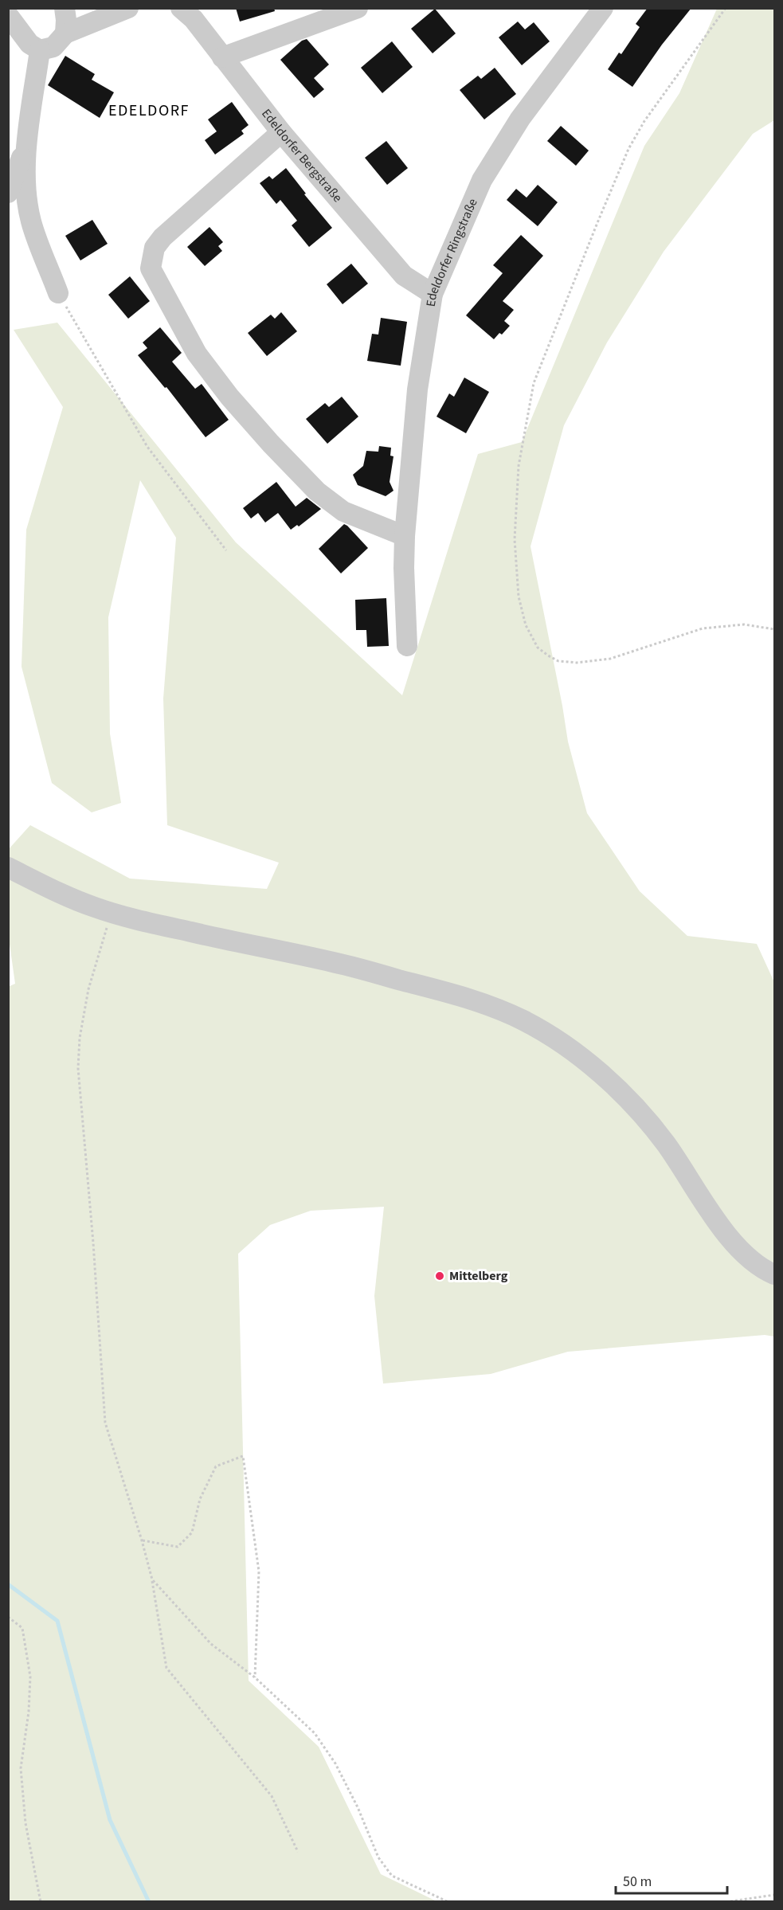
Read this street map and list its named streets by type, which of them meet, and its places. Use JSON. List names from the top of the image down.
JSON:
{
  "streets": {
    "street": ["Edeldorfer Bergstraße", "Edeldorfer Ringstraße"]
  },
  "crossings": [
    ["Edeldorfer Bergstraße", "Edeldorfer Ringstraße"]
  ],
  "districts": ["EDELDORF"],
  "places": ["Mittelberg"],
  "scale_bar": "50 m"
}
